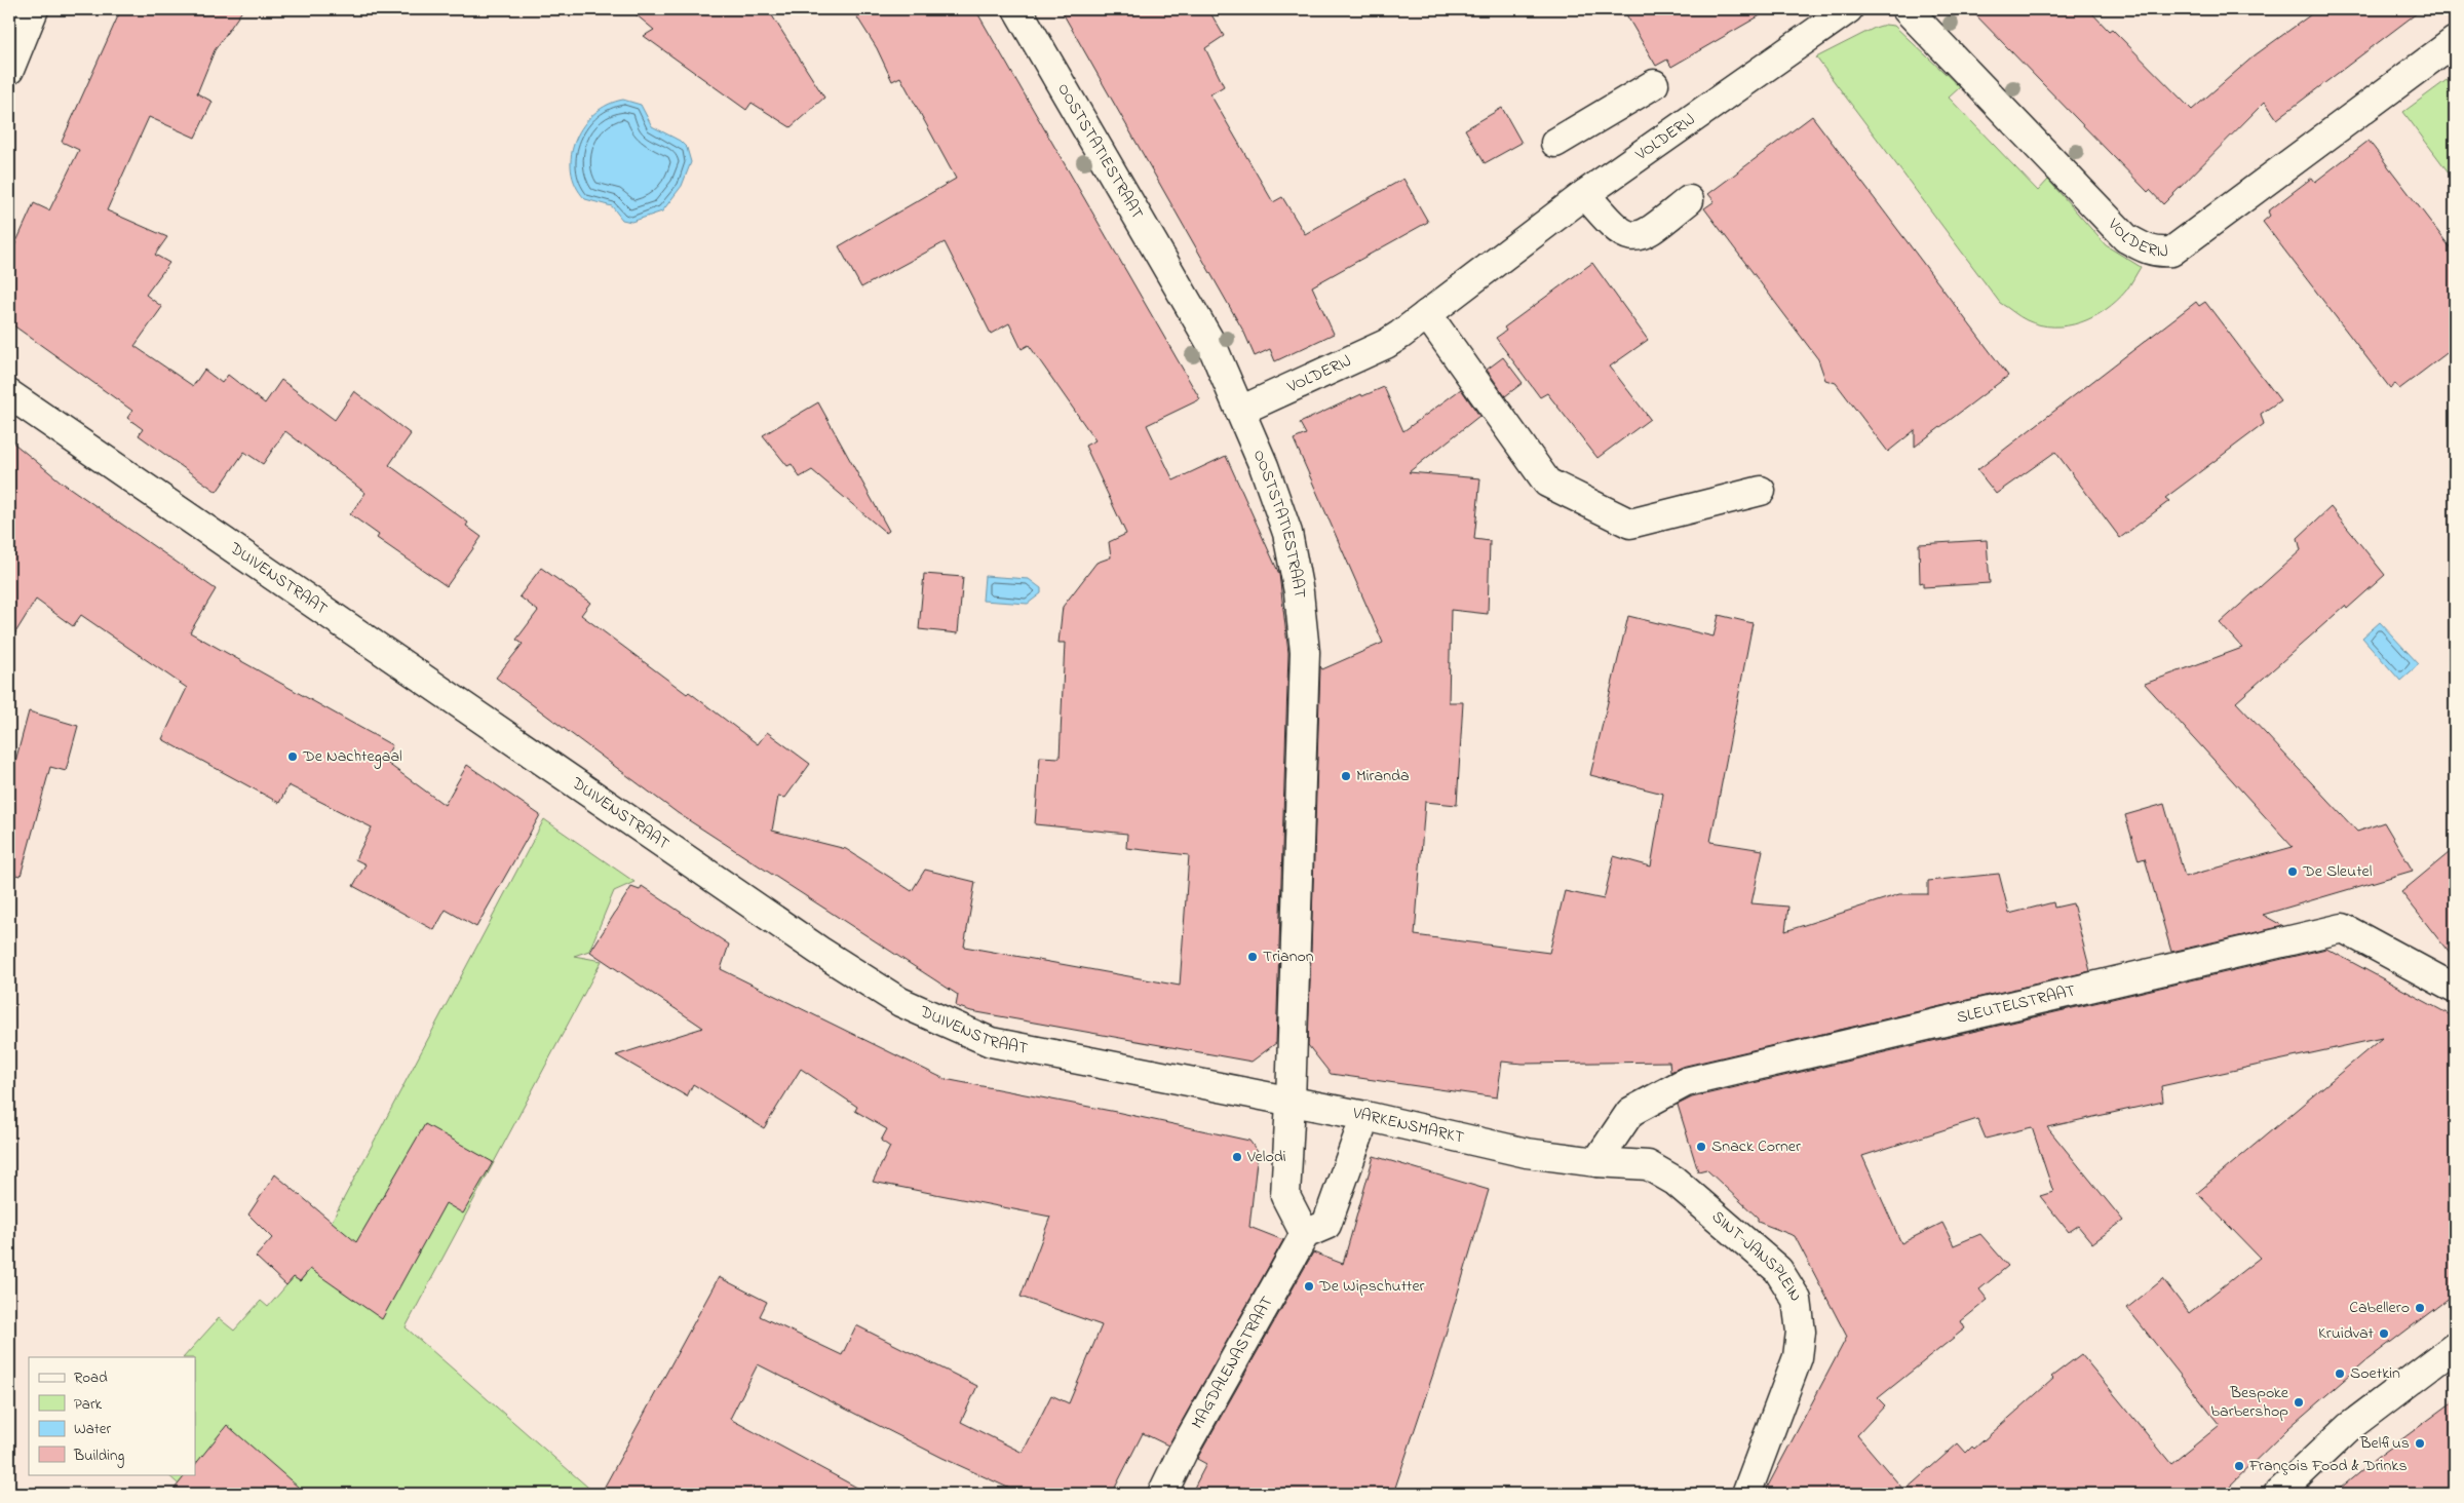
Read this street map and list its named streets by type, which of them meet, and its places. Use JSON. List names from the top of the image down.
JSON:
{
  "streets": {
    "street": [
      "VOLDERIJ",
      "OOSTSTATIESTRAAT",
      "DUIVENSTRAAT",
      "SLEUTELSTRAAT",
      "VARKENSMARKT",
      "SINT-JANSPLEIN",
      "MAGDALENASTRAAT"
    ]
  },
  "crossings": [
    ["VOLDERIJ", "OOSTSTATIESTRAAT"],
    ["OOSTSTATIESTRAAT", "DUIVENSTRAAT"],
    ["OOSTSTATIESTRAAT", "VARKENSMARKT"],
    ["DUIVENSTRAAT", "VARKENSMARKT"],
    ["SLEUTELSTRAAT", "SINT-JANSPLEIN"],
    ["VARKENSMARKT", "SINT-JANSPLEIN"]
  ],
  "places": [
    "De Nachtegaal",
    "Miranda",
    "De Sleutel",
    "Trianon",
    "Snack Corner",
    "Velodi",
    "De Wipschutter",
    "Cabellero",
    "Kruidvat",
    "Soetkin",
    "Bespoke barbershop",
    "Belfius",
    "François Food & Drinks"
  ],
  "legend": [
    "Road",
    "Park",
    "Water",
    "Building"
  ]
}
